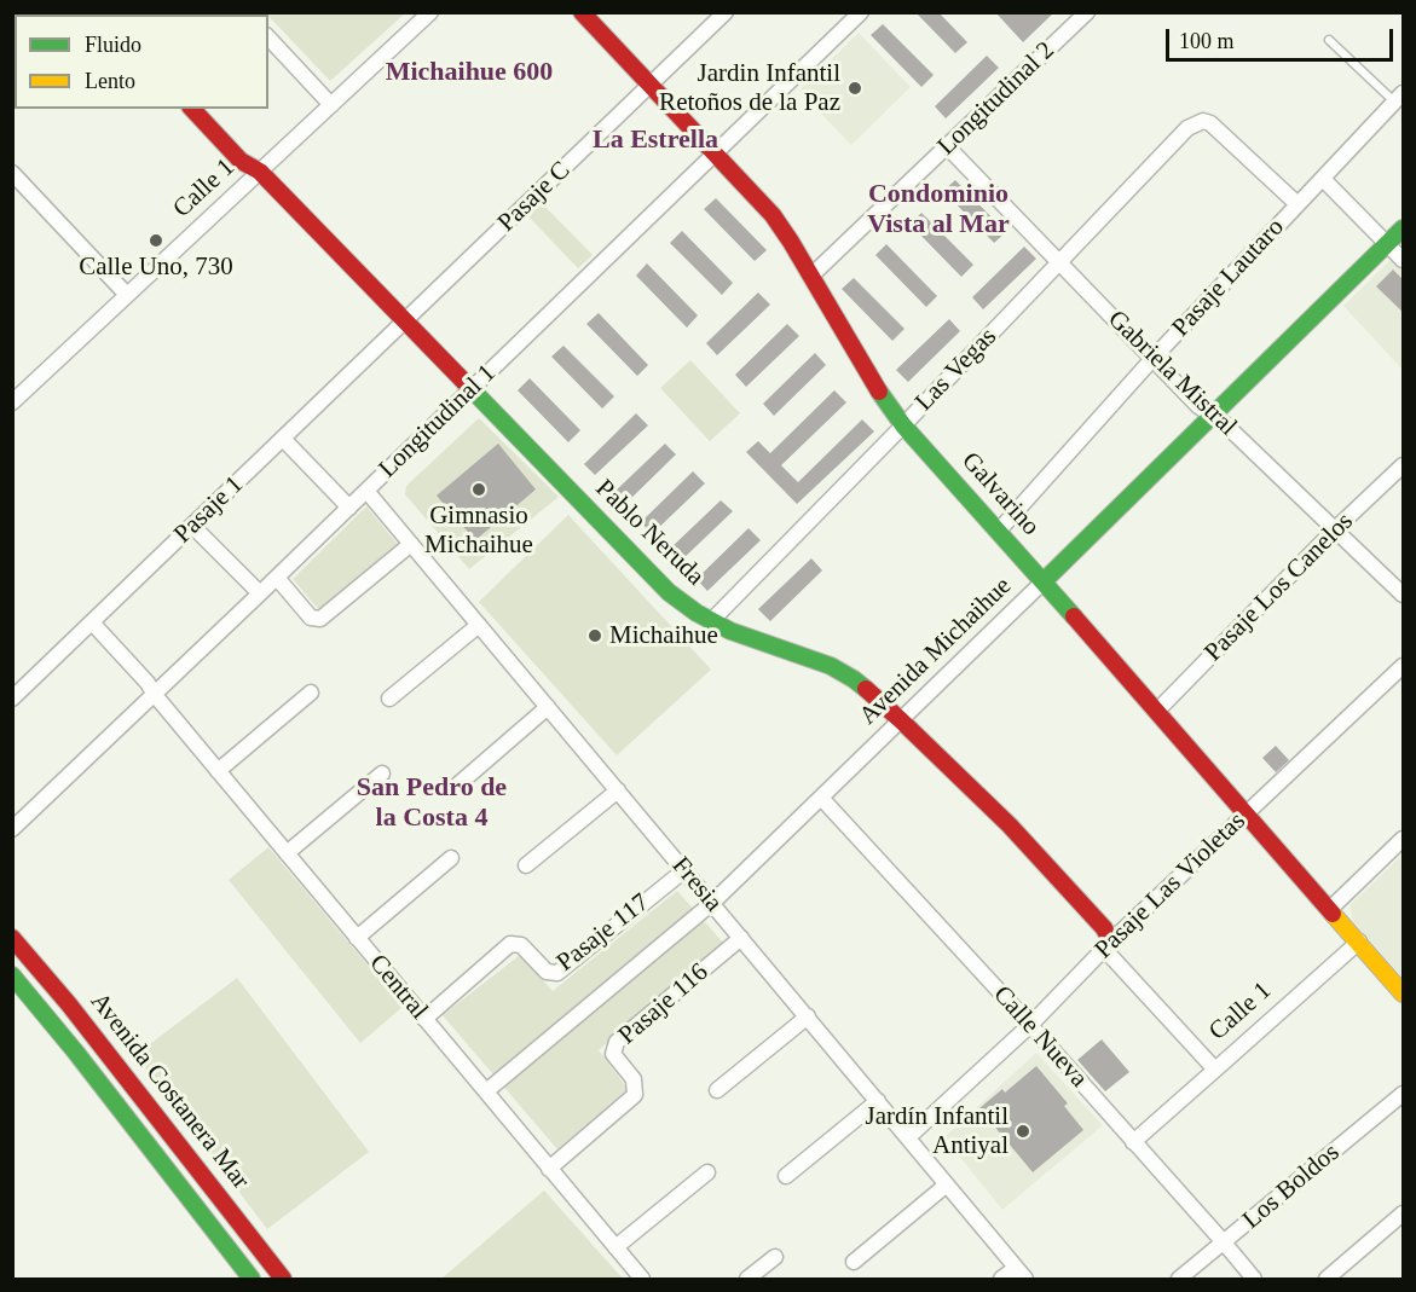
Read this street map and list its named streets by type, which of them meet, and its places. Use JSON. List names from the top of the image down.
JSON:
{
  "streets": {
    "street": [
      "Longitudinal 2",
      "Calle 1",
      "Pasaje C",
      "Pasaje Lautaro",
      "Las Vegas",
      "Gabriela Mistral",
      "Longitudinal 1",
      "Galvarino",
      "Pasaje 1",
      "Pablo Neruda",
      "Pasaje Los Canelos",
      "Avenida Michaihue",
      "Fresia",
      "Pasaje Las Violetas",
      "Pasaje 117",
      "Central",
      "Pasaje 116",
      "Calle Nueva",
      "Avenida Costanera Mar",
      "Los Boldos"
    ]
  },
  "crossings": [
    ["Longitudinal 2", "Gabriela Mistral"],
    ["Longitudinal 2", "Galvarino"],
    ["Calle 1", "Galvarino"],
    ["Calle 1", "Pablo Neruda"],
    ["Calle 1", "Avenida Michaihue"],
    ["Calle 1", "Pasaje Las Violetas"],
    ["Pasaje C", "Galvarino"],
    ["Pasaje C", "Pasaje 1"],
    ["Pasaje C", "Pablo Neruda"],
    ["Pasaje Lautaro", "Las Vegas"],
    ["Pasaje Lautaro", "Gabriela Mistral"],
    ["Pasaje Lautaro", "Galvarino"],
    ["Las Vegas", "Gabriela Mistral"],
    ["Las Vegas", "Galvarino"],
    ["Las Vegas", "Pablo Neruda"],
    ["Gabriela Mistral", "Pasaje Los Canelos"],
    ["Gabriela Mistral", "Avenida Michaihue"],
    ["Longitudinal 1", "Galvarino"],
    ["Longitudinal 1", "Pablo Neruda"],
    ["Longitudinal 1", "Fresia"],
    ["Longitudinal 1", "Central"],
    ["Galvarino", "Pasaje Los Canelos"],
    ["Galvarino", "Avenida Michaihue"],
    ["Galvarino", "Pasaje Las Violetas"],
    ["Pasaje 1", "Pablo Neruda"],
    ["Pasaje 1", "Central"],
    ["Pablo Neruda", "Avenida Michaihue"],
    ["Avenida Michaihue", "Fresia"],
    ["Avenida Michaihue", "Central"],
    ["Avenida Michaihue", "Calle Nueva"],
    ["Fresia", "Pasaje Las Violetas"],
    ["Fresia", "Pasaje 117"],
    ["Fresia", "Pasaje 116"],
    ["Pasaje Las Violetas", "Calle Nueva"],
    ["Pasaje 117", "Central"],
    ["Central", "Pasaje 116"],
    ["Calle Nueva", "Los Boldos"]
  ],
  "districts": [
    "Michaihue 600",
    "La Estrella",
    "Condominio Vista al Mar",
    "San Pedro de la Costa 4"
  ],
  "places": [
    "Jardin Infantil Retoños de la Paz",
    "Calle Uno, 730",
    "Gimnasio Michaihue",
    "Michaihue",
    "Jardín Infantil Antiyal"
  ],
  "legend": ["Fluido", "Lento"],
  "scale_bar": "100 m"
}
